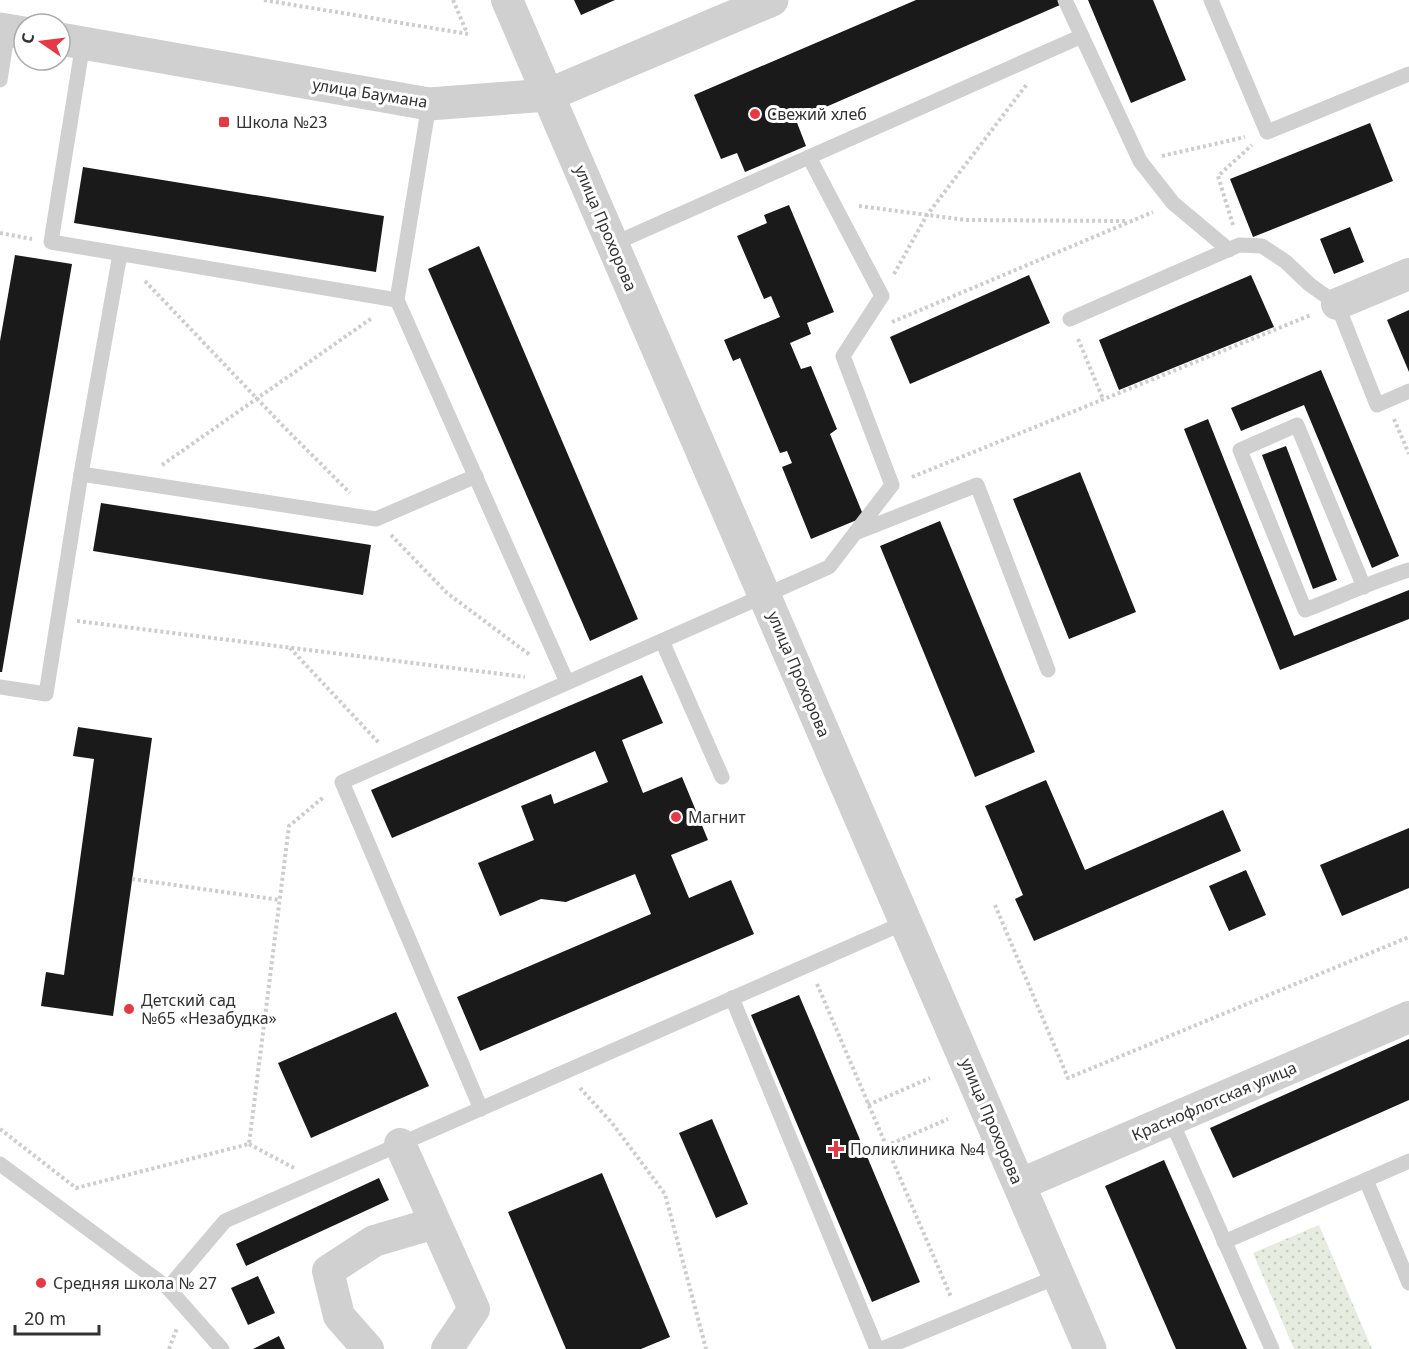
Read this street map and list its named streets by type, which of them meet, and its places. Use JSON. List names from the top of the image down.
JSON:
{
  "streets": {
    "street": ["улица Баумана", "улица Прохорова", "Краснофлотская улица"]
  },
  "crossings": [
    ["улица Баумана", "улица Прохорова"],
    ["улица Прохорова", "Краснофлотская улица"]
  ],
  "places": {
    "other": [
      "Свежий хлеб",
      "Магнит",
      "Детский сад №65 «Незабудка»",
      "Средняя школа № 27"
    ],
    "transit": ["Школа №23"],
    "health": ["Поликлиника №4"]
  },
  "scale_bar": "20 m",
  "north": "left"
}
